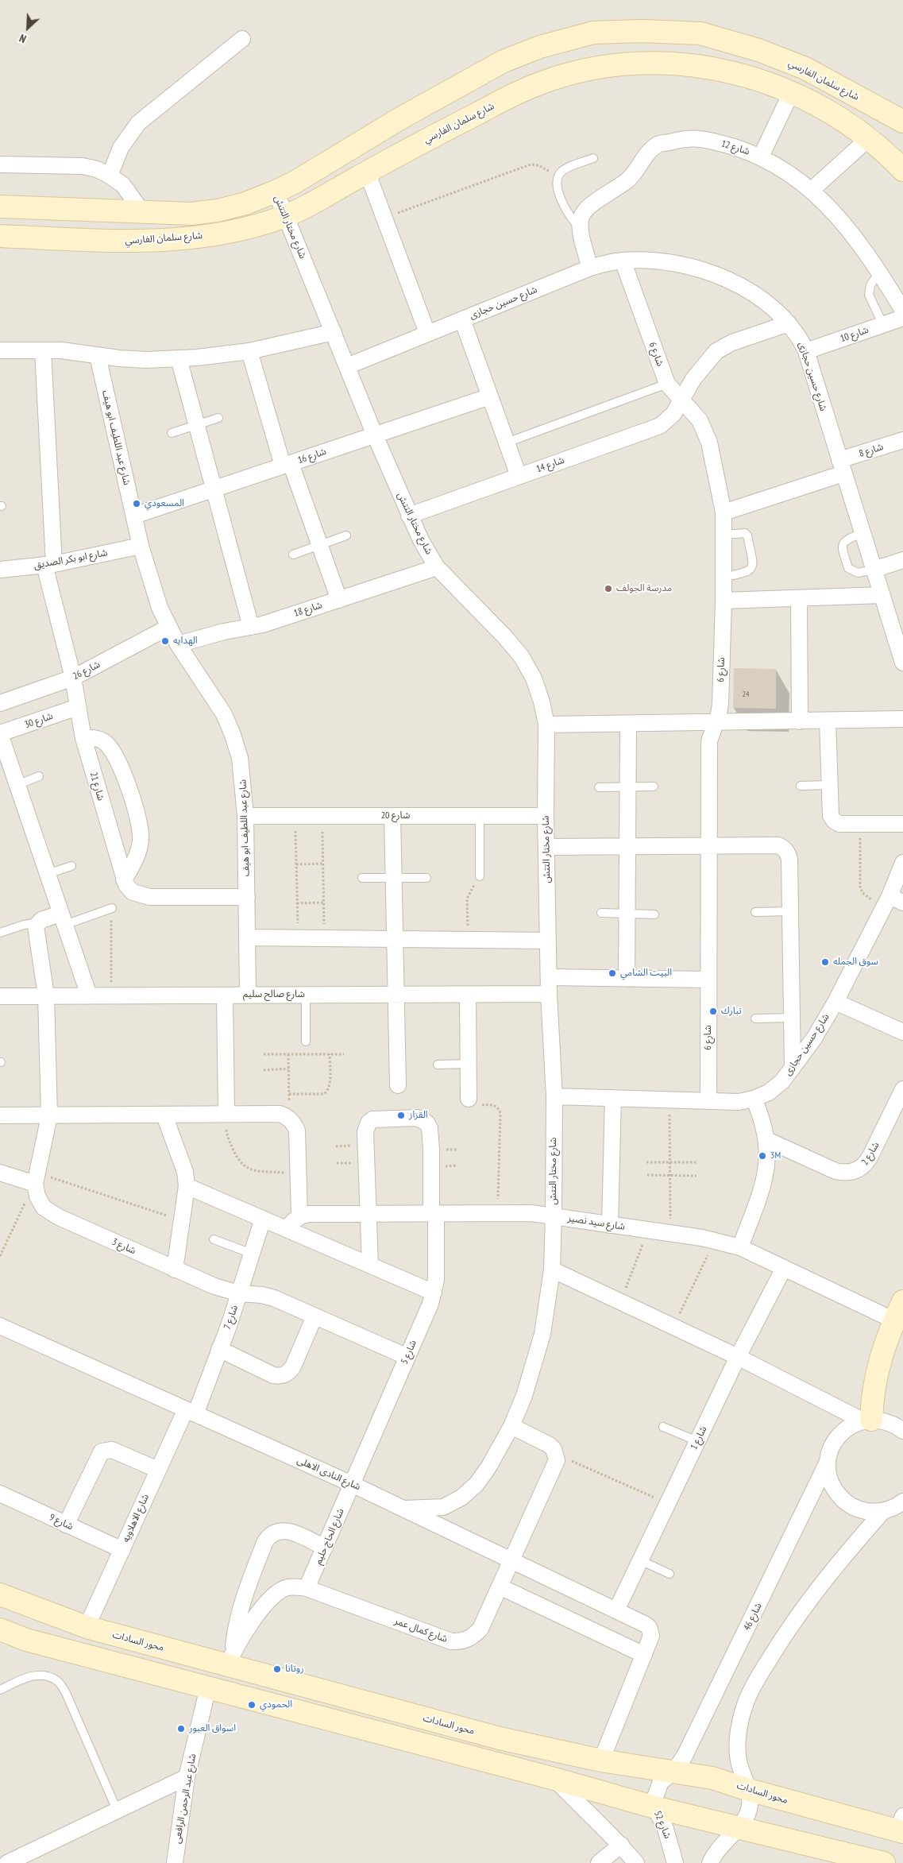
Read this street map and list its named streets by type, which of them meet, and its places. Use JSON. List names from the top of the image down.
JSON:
{
  "streets": {
    "street": [
      "شارع سلمان الفارسي",
      "شارع 12",
      "شارع مختار التتش",
      "شارع حسين حجازى",
      "شارع 10",
      "شارع 6",
      "شارع عبد اللطيف ابو هيف",
      "شارع 8",
      "شارع 16",
      "شارع 14",
      "شارع ابو بكر الصديق",
      "شارع 18",
      "شارع 26",
      "شارع 30",
      "شارع 21",
      "شارع 20",
      "شارع صالح سليم",
      "شارع 2",
      "شارع سيد نصير",
      "شارع 3",
      "شارع 7",
      "شارع 5",
      "شارع 1",
      "شارع النادى الاهلى",
      "شارع الاهلاويه",
      "شارع 9",
      "شارع الحاج حليم",
      "شارع 46",
      "شارع كمال عمر",
      "محور السادات",
      "شارع عبد الرحمن الرافعى",
      "شارع 52"
    ]
  },
  "crossings": [
    ["شارع سلمان الفارسي", "شارع مختار التتش"],
    ["شارع مختار التتش", "شارع حسين حجازى"],
    ["شارع مختار التتش", "شارع 16"],
    ["شارع مختار التتش", "شارع 14"],
    ["شارع مختار التتش", "شارع 18"],
    ["شارع مختار التتش", "شارع 20"],
    ["شارع مختار التتش", "شارع صالح سليم"],
    ["شارع مختار التتش", "شارع سيد نصير"],
    ["شارع مختار التتش", "شارع النادى الاهلى"],
    ["شارع حسين حجازى", "شارع 10"],
    ["شارع حسين حجازى", "شارع 6"],
    ["شارع حسين حجازى", "شارع 8"],
    ["شارع حسين حجازى", "شارع 14"],
    ["شارع 6", "شارع 8"],
    ["شارع 6", "شارع 14"],
    ["شارع عبد اللطيف ابو هيف", "شارع 16"],
    ["شارع عبد اللطيف ابو هيف", "شارع ابو بكر الصديق"],
    ["شارع عبد اللطيف ابو هيف", "شارع 18"],
    ["شارع عبد اللطيف ابو هيف", "شارع 26"],
    ["شارع عبد اللطيف ابو هيف", "شارع 21"],
    ["شارع عبد اللطيف ابو هيف", "شارع 20"],
    ["شارع عبد اللطيف ابو هيف", "شارع صالح سليم"],
    ["شارع ابو بكر الصديق", "شارع 21"],
    ["شارع 26", "شارع 21"],
    ["شارع 30", "شارع 21"],
    ["شارع صالح سليم", "شارع 3"],
    ["شارع سيد نصير", "شارع 5"],
    ["شارع سيد نصير", "شارع 1"],
    ["شارع 3", "شارع 7"],
    ["شارع 3", "شارع 5"],
    ["شارع 7", "شارع النادى الاهلى"],
    ["شارع 7", "شارع الاهلاويه"],
    ["شارع 5", "شارع النادى الاهلى"],
    ["شارع 5", "شارع الحاج حليم"],
    ["شارع 1", "شارع النادى الاهلى"],
    ["شارع النادى الاهلى", "شارع الاهلاويه"],
    ["شارع النادى الاهلى", "شارع الحاج حليم"],
    ["شارع النادى الاهلى", "شارع كمال عمر"],
    ["شارع الاهلاويه", "شارع 9"],
    ["شارع الاهلاويه", "محور السادات"],
    ["شارع الحاج حليم", "شارع كمال عمر"],
    ["شارع 46", "محور السادات"],
    ["شارع 46", "شارع 52"],
    ["شارع كمال عمر", "محور السادات"],
    ["محور السادات", "شارع 52"]
  ],
  "places": [
    "المسعودي",
    "مدرسة الجولف",
    "الهدايه",
    "سوق الجمله",
    "البيت الشامي",
    "تبارك",
    "القزاز",
    "3M",
    "روتانا",
    "الحمودي",
    "اسواق العبور"
  ],
  "house_numbers": ["24"],
  "north": "bottom left"
}
